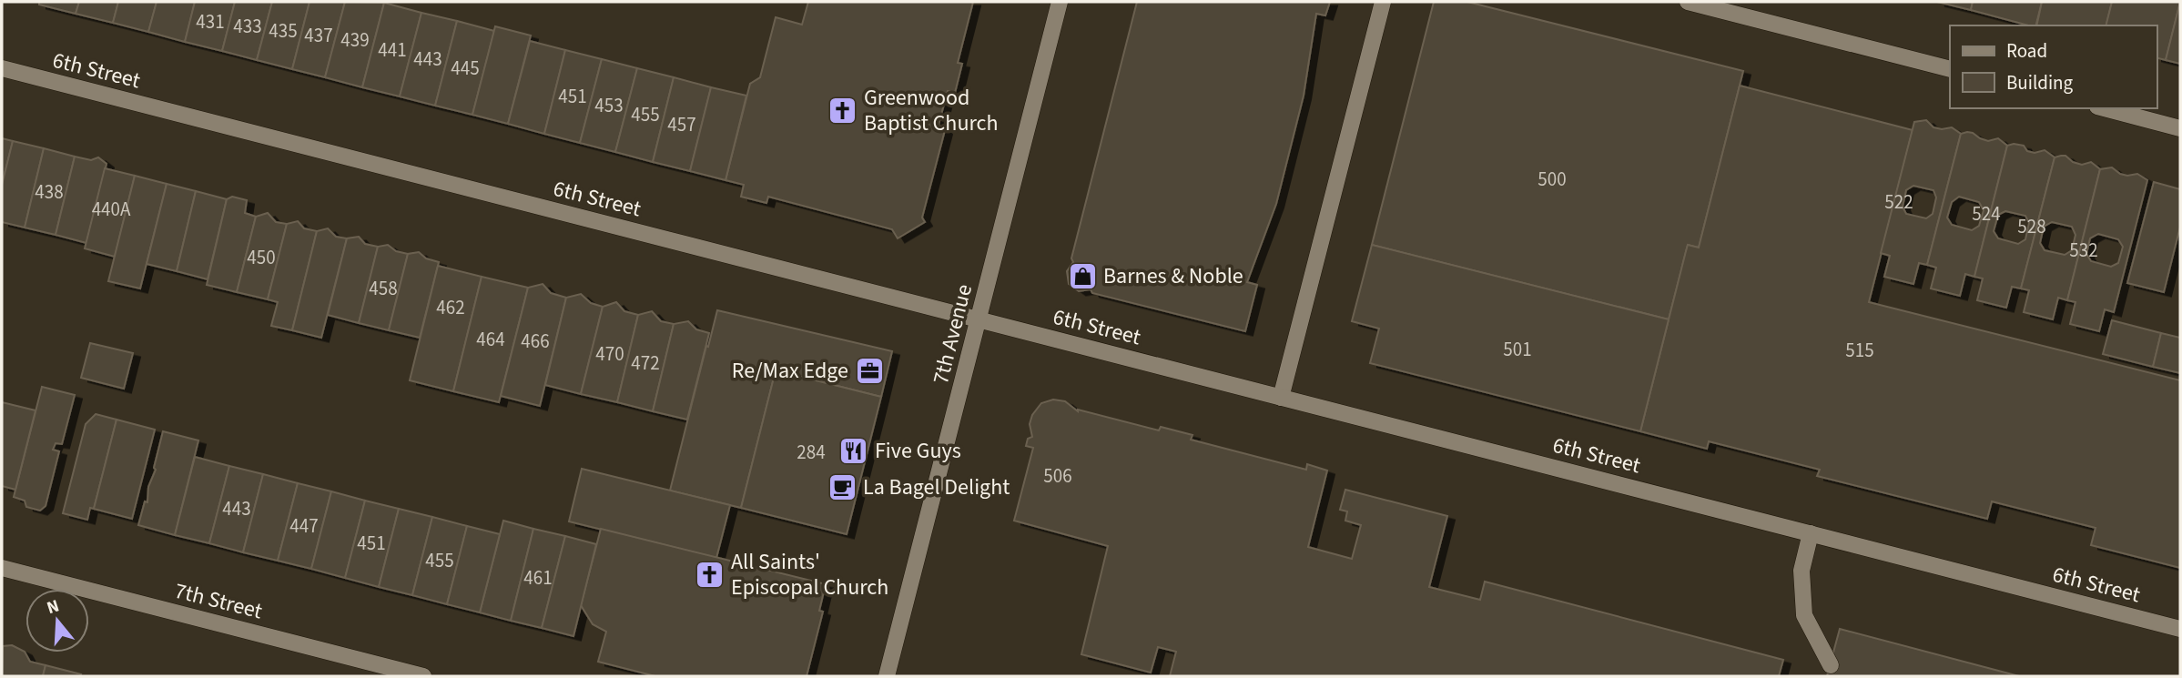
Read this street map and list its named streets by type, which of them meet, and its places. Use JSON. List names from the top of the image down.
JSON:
{
  "streets": {
    "street": ["6th Street", "7th Avenue", "7th Street"]
  },
  "crossings": [
    ["6th Street", "7th Avenue"]
  ],
  "places": {
    "church": ["Greenwood Baptist Church", "All Saints' Episcopal Church"],
    "shop": ["Barnes & Noble"],
    "office": ["Re/Max Edge"],
    "restaurant": ["Five Guys"],
    "cafe": ["La Bagel Delight"]
  },
  "house_numbers": [
    "431",
    "433",
    "435",
    "437",
    "439",
    "441",
    "443",
    "445",
    "451",
    "453",
    "455",
    "457",
    "500",
    "438",
    "522",
    "440A",
    "524",
    "528",
    "532",
    "450",
    "458",
    "462",
    "464",
    "466",
    "501",
    "515",
    "470",
    "472",
    "284",
    "506",
    "443",
    "447",
    "451",
    "455",
    "461"
  ],
  "legend": ["Road", "Building"],
  "north": "top"
}
